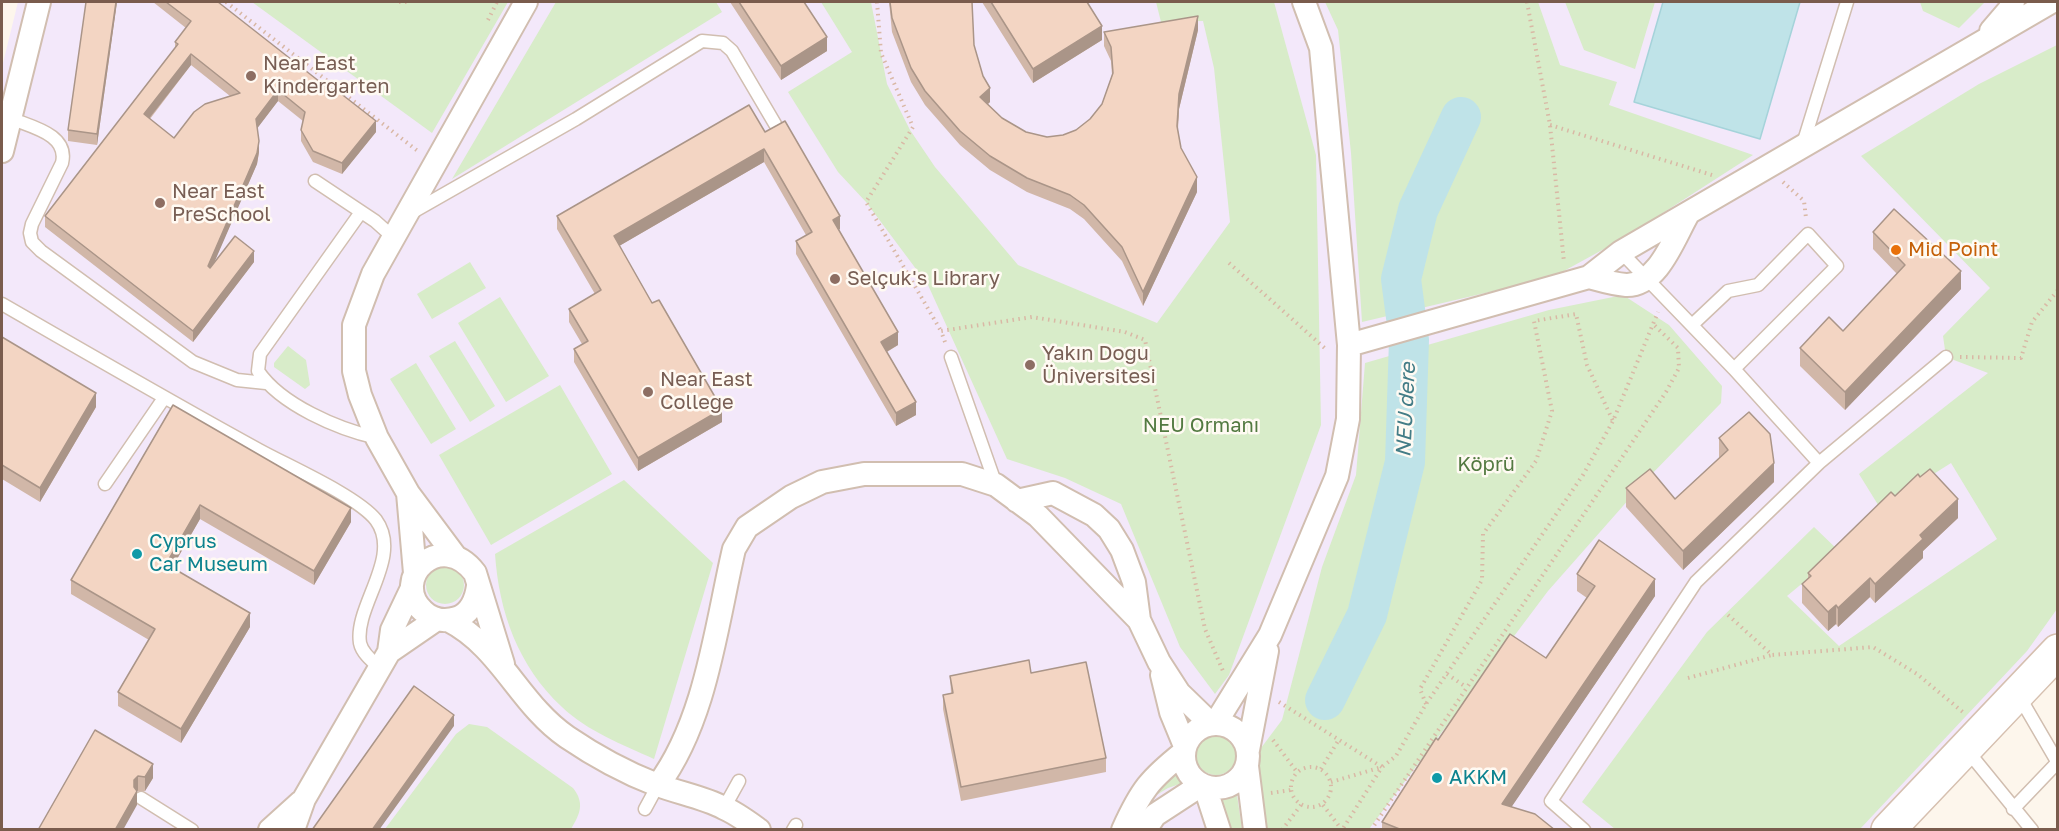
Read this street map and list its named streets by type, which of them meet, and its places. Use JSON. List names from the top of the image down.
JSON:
{
  "water": ["NEU dere"],
  "parks": ["NEU Ormanı", "Köprü"],
  "places": [
    "Near East Kindergarten",
    "Near East PreSchool",
    "Mid Point",
    "Selçuk's Library",
    "Yakın Doğu Üniversitesi",
    "Near East College",
    "Cyprus Car Museum",
    "AKKM"
  ]
}
